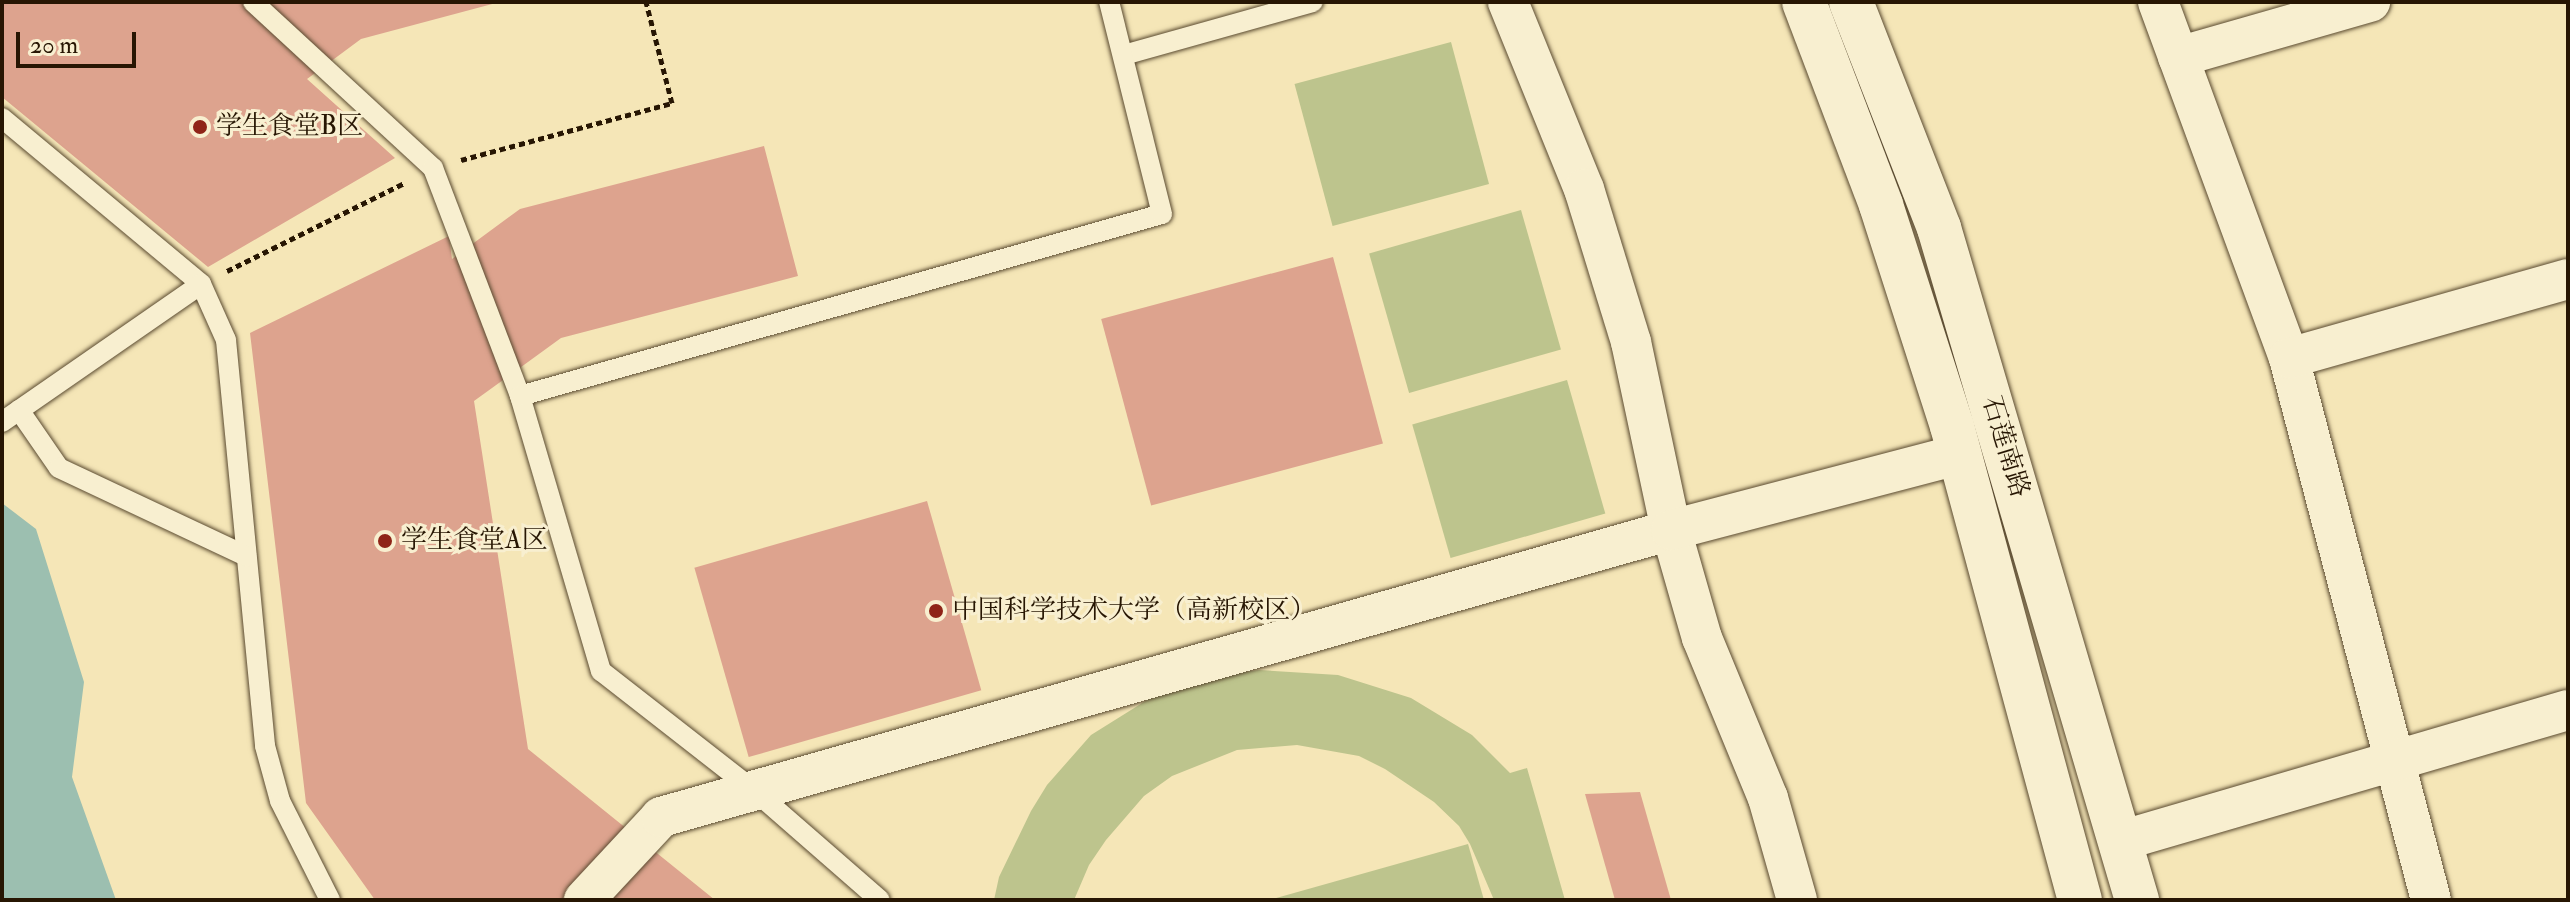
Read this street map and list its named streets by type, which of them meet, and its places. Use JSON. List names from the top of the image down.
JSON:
{
  "streets": {
    "street": ["石莲南路"]
  },
  "places": ["学生食堂B区", "学生食堂A区", "中国科学技术大学（高新校区）"],
  "scale_bar": "20 m"
}
